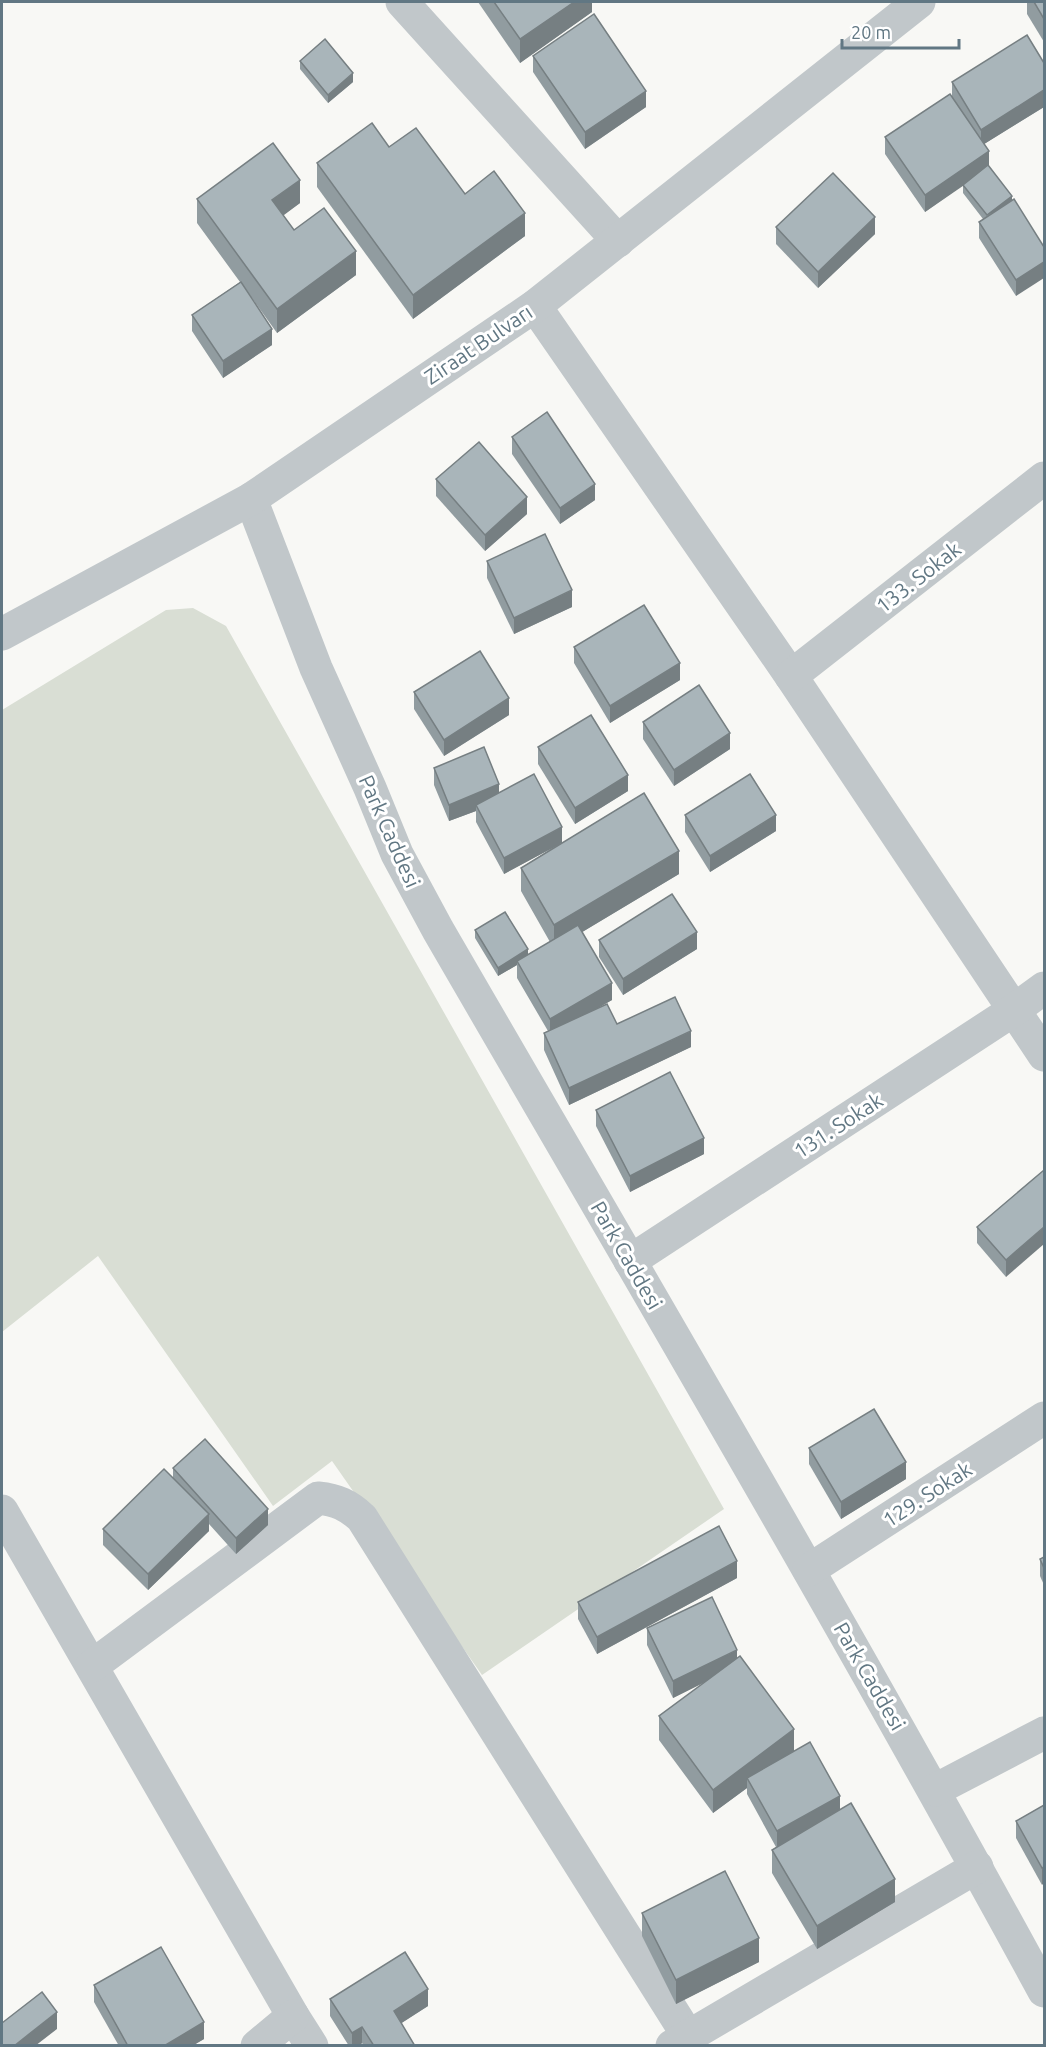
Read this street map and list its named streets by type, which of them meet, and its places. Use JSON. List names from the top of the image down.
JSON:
{
  "streets": {
    "street": [
      "Ziraat Bulvarı",
      "133. Sokak",
      "Park Caddesi",
      "131. Sokak",
      "129. Sokak"
    ]
  },
  "crossings": [
    ["Ziraat Bulvarı", "Park Caddesi"],
    ["Park Caddesi", "131. Sokak"],
    ["Park Caddesi", "129. Sokak"]
  ],
  "scale_bar": "20 m"
}
